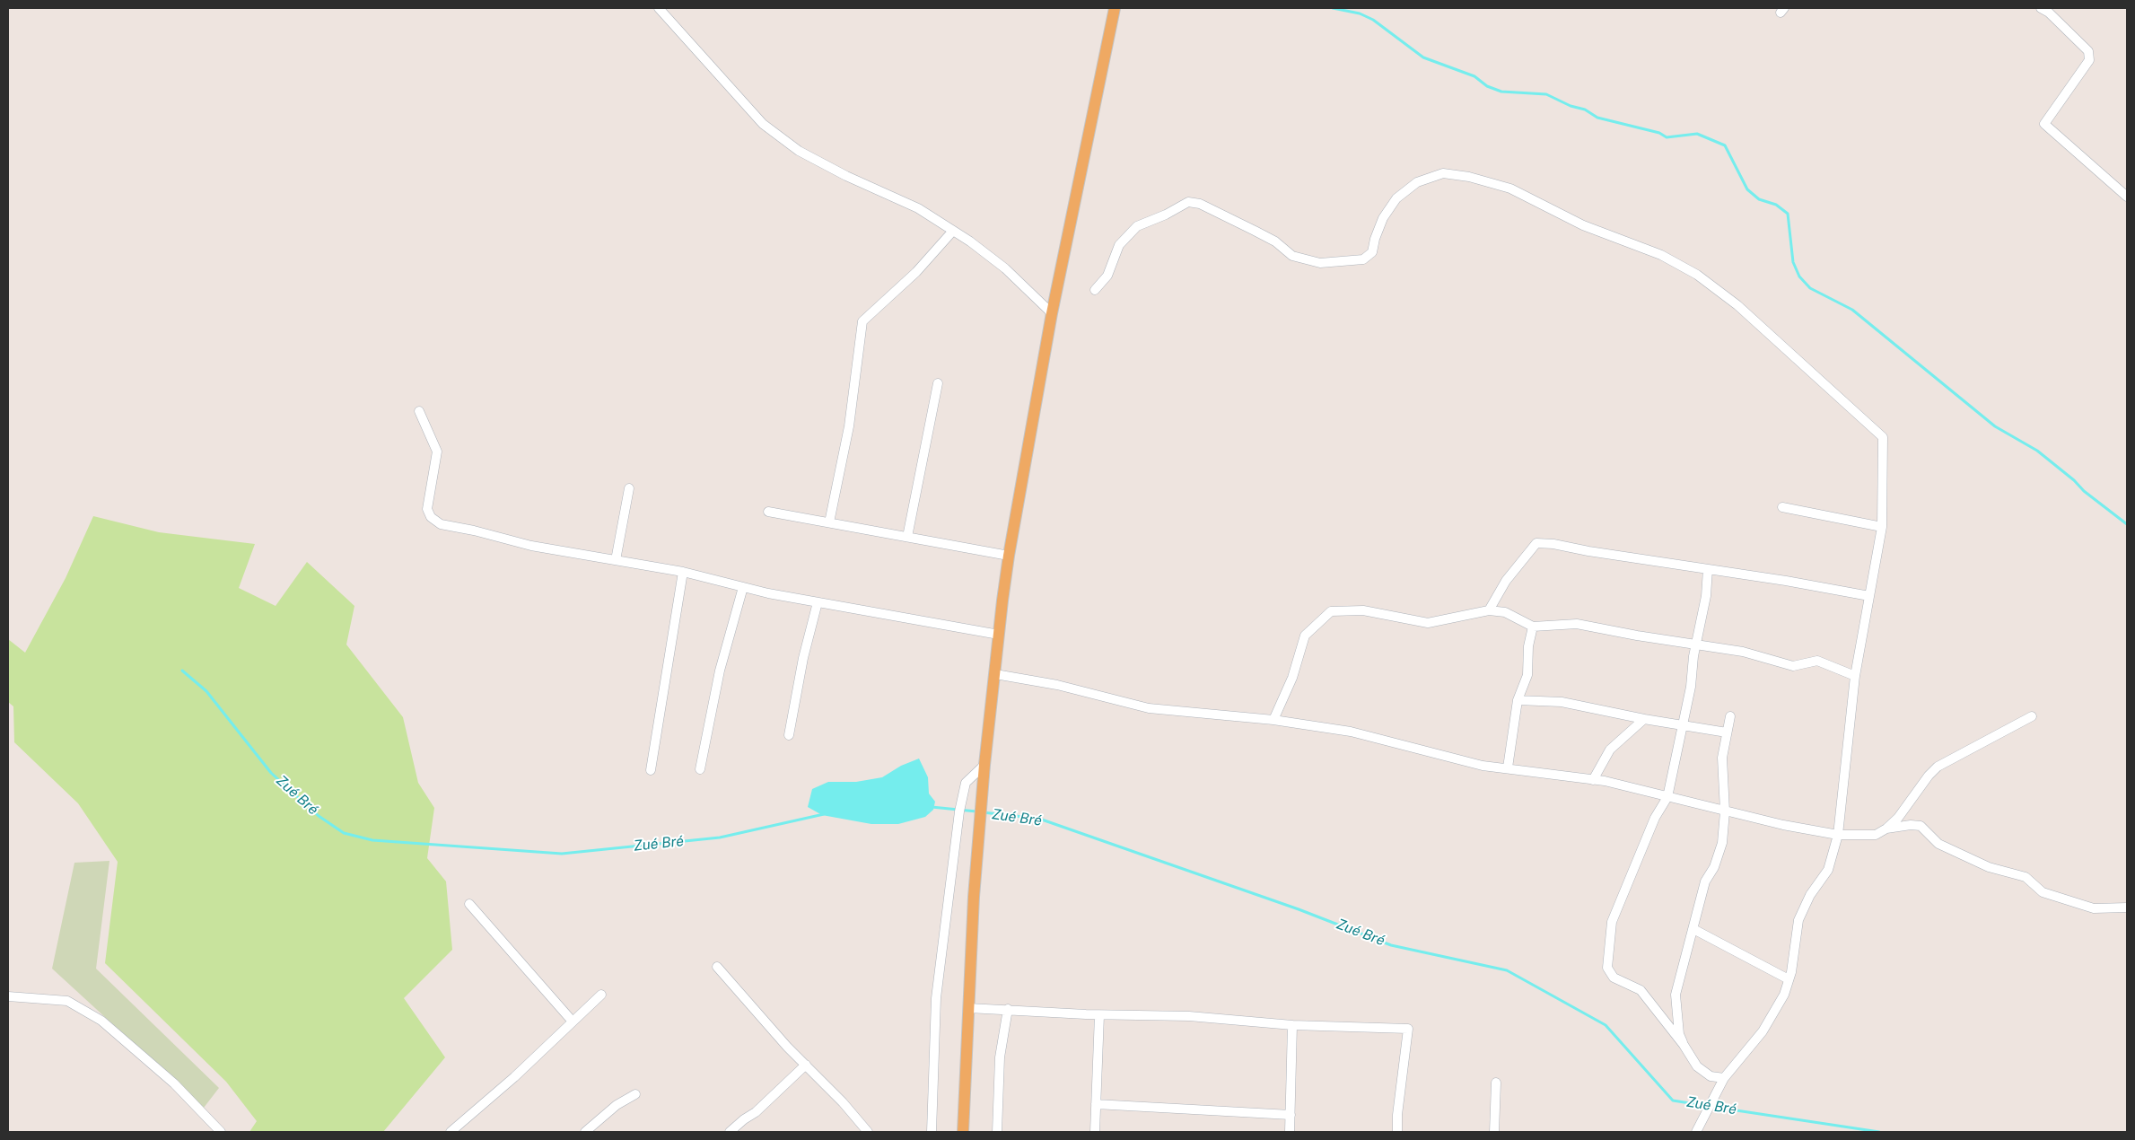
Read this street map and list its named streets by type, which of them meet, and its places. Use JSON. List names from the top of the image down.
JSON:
{
  "water": ["Zué Bré"]
}
